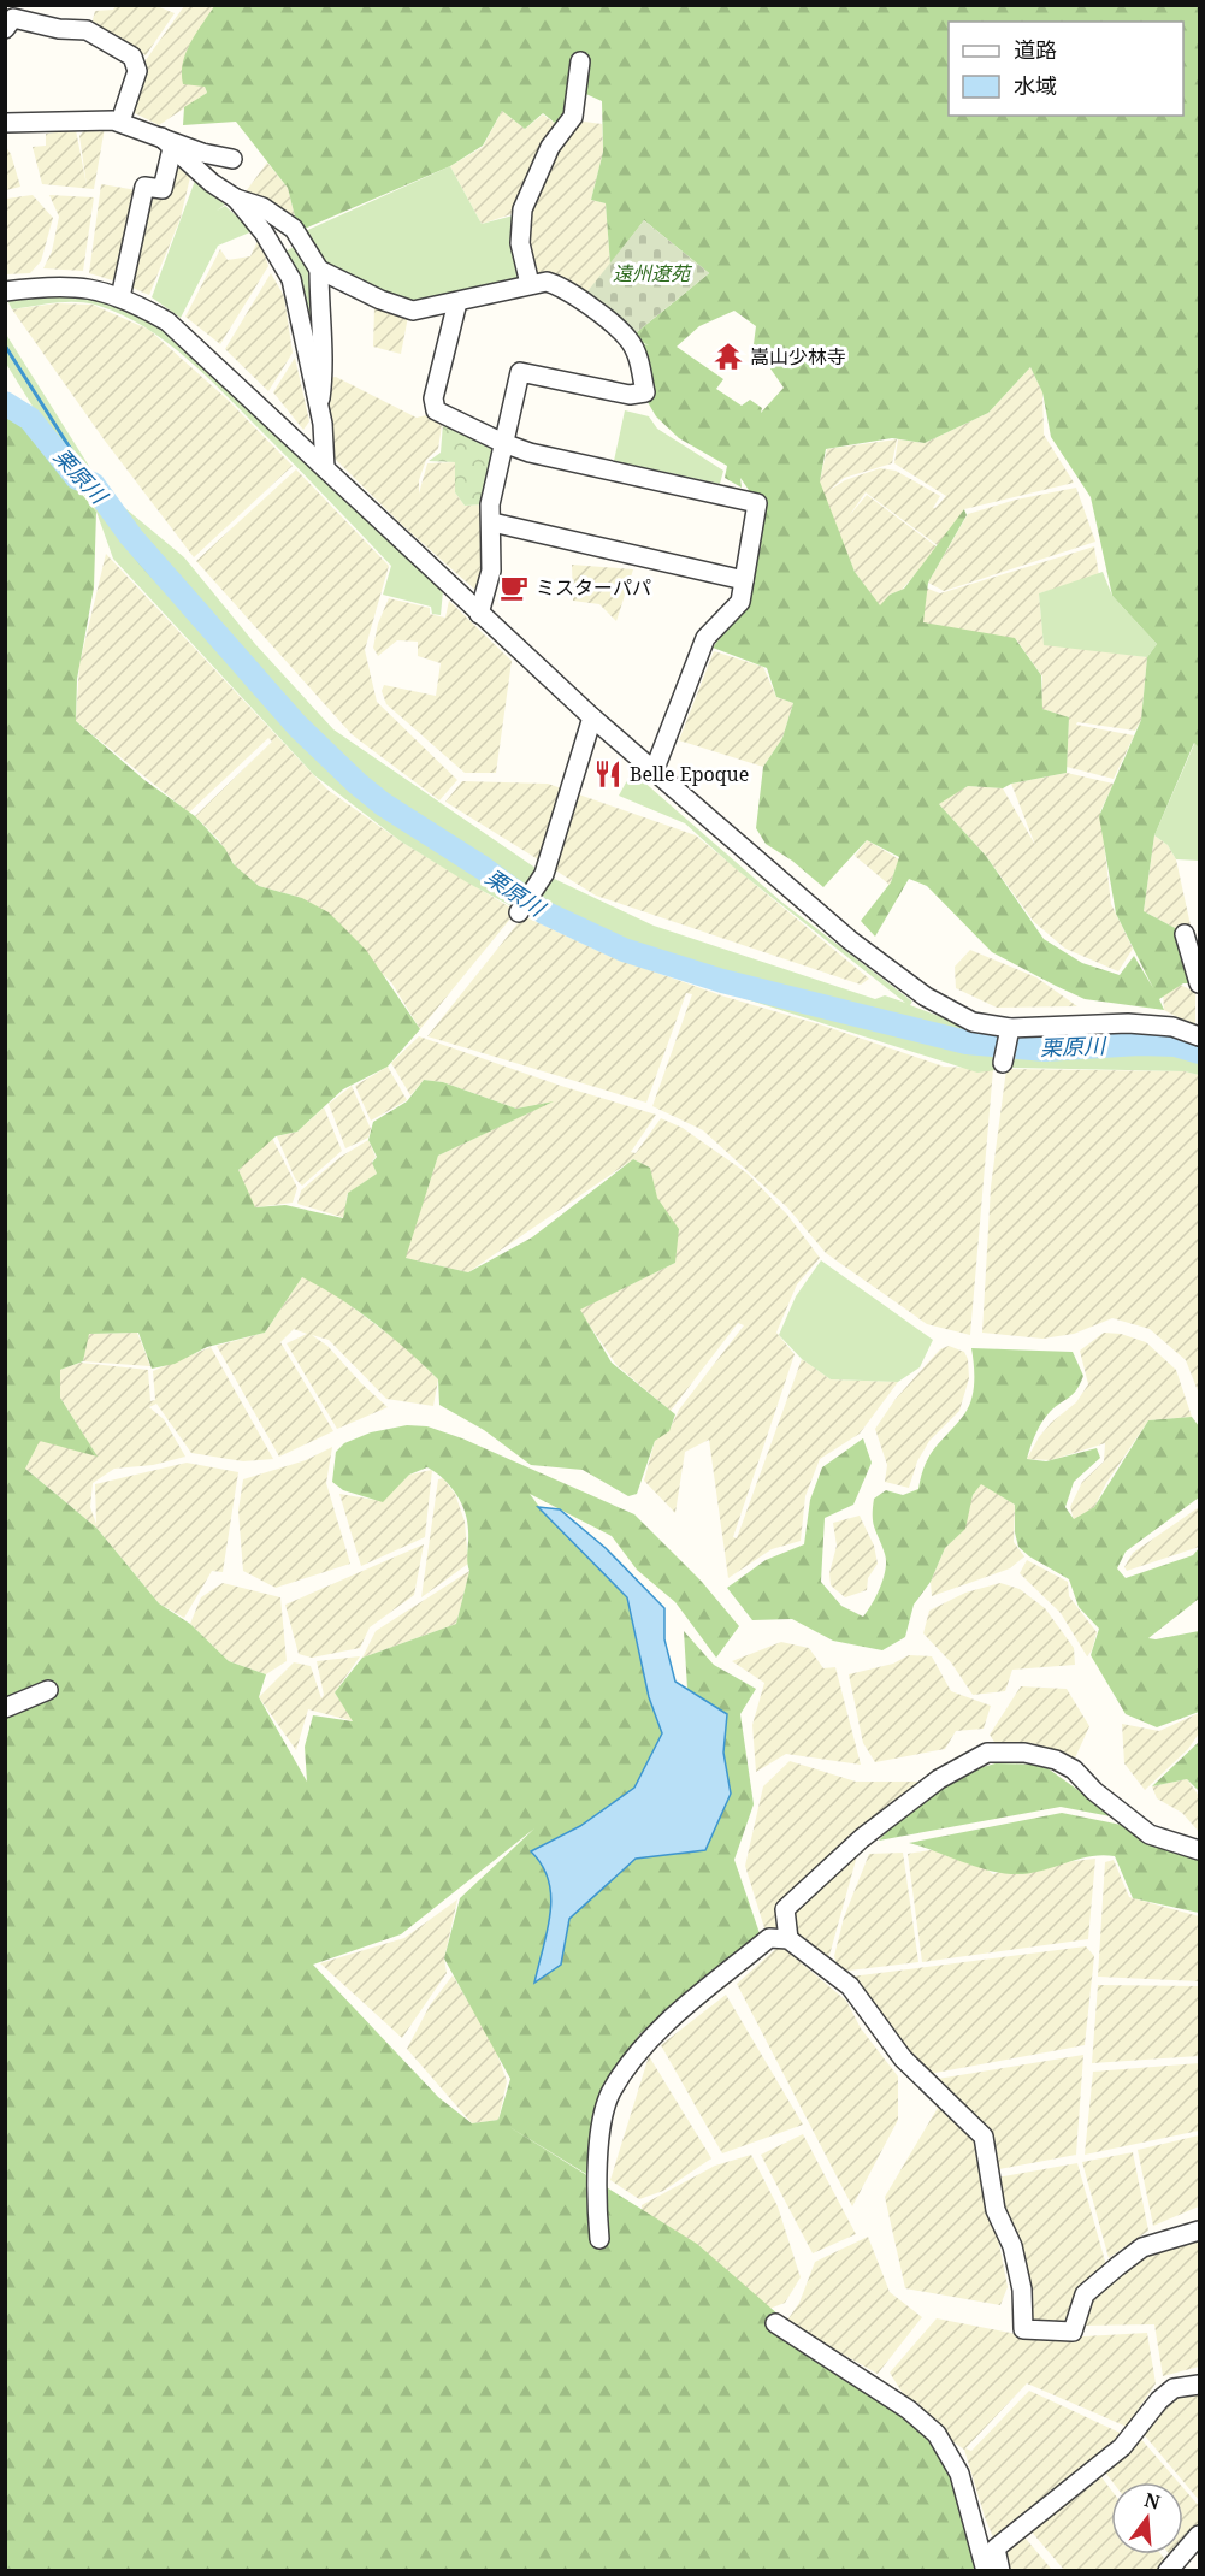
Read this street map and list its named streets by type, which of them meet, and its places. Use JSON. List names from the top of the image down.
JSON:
{
  "water": ["栗原川"],
  "parks": ["遠州遼苑"],
  "places": {
    "temple": ["嵩山少林寺"],
    "cafe": ["ミスターパパ"],
    "restaurant": ["Belle Epoque"]
  },
  "legend": ["道路", "水域"],
  "north": "top"
}
